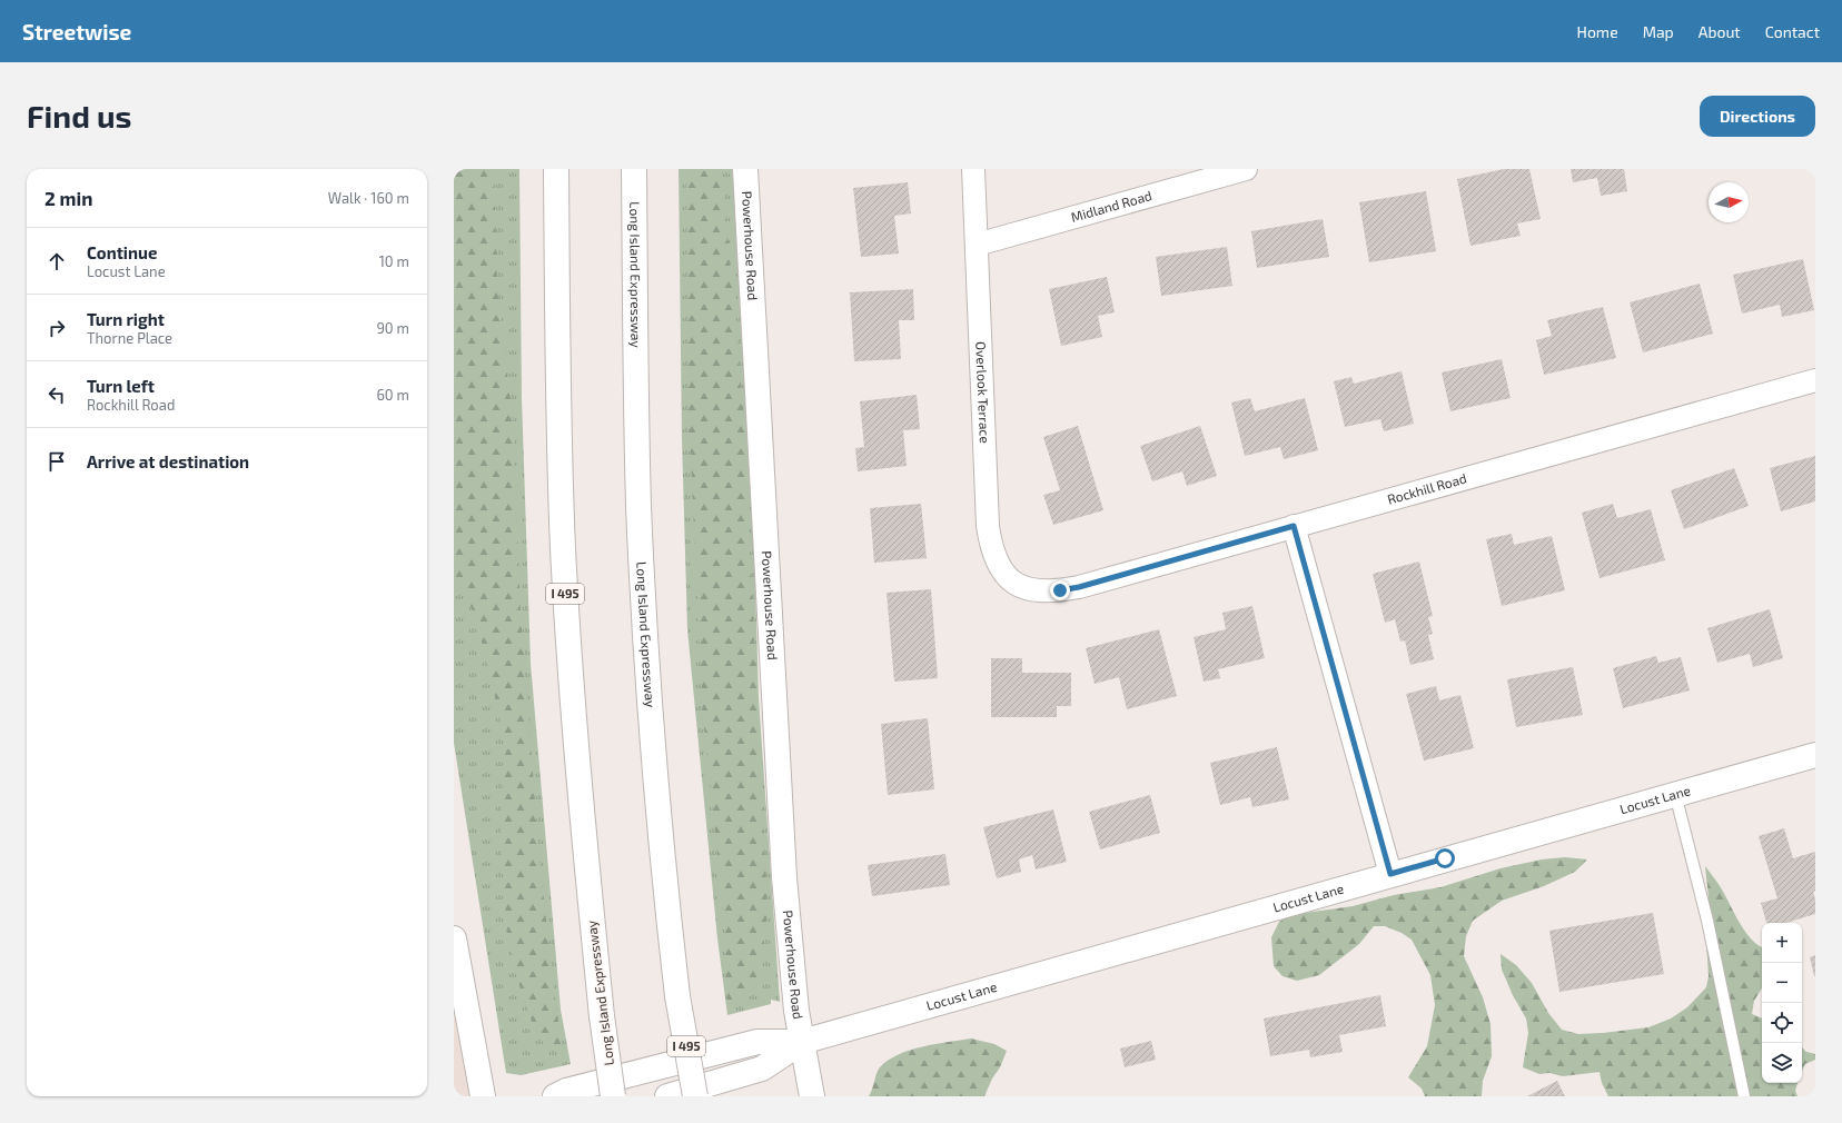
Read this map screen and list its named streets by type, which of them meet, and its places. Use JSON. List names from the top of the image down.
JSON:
{
  "streets": {
    "main road": [
      "Powerhouse Road",
      "Long Island Expressway",
      "I 495",
      "Locust Lane"
    ],
    "street": ["Midland Road", "Overlook Terrace", "Rockhill Road"]
  },
  "crossings": [
    ["Midland Road", "Overlook Terrace"],
    ["Powerhouse Road", "Locust Lane"],
    ["Overlook Terrace", "Rockhill Road"]
  ],
  "north": "right",
  "page": {
    "header": "Streetwise",
    "nav": [
      "Home",
      "Map",
      "About",
      "Contact"
    ],
    "buttons": "Directions",
    "title": "Find us",
    "heading": ["2 min", "Walk · 160 m"],
    "list": [
      ["Continue", "Locust Lane", "10 m"],
      ["Turn right", "Thorne Place", "90 m"],
      ["Turn left", "Rockhill Road", "60 m"],
      "Arrive at destination"
    ],
    "map_buttons": ["+", "−"]
  }
}
